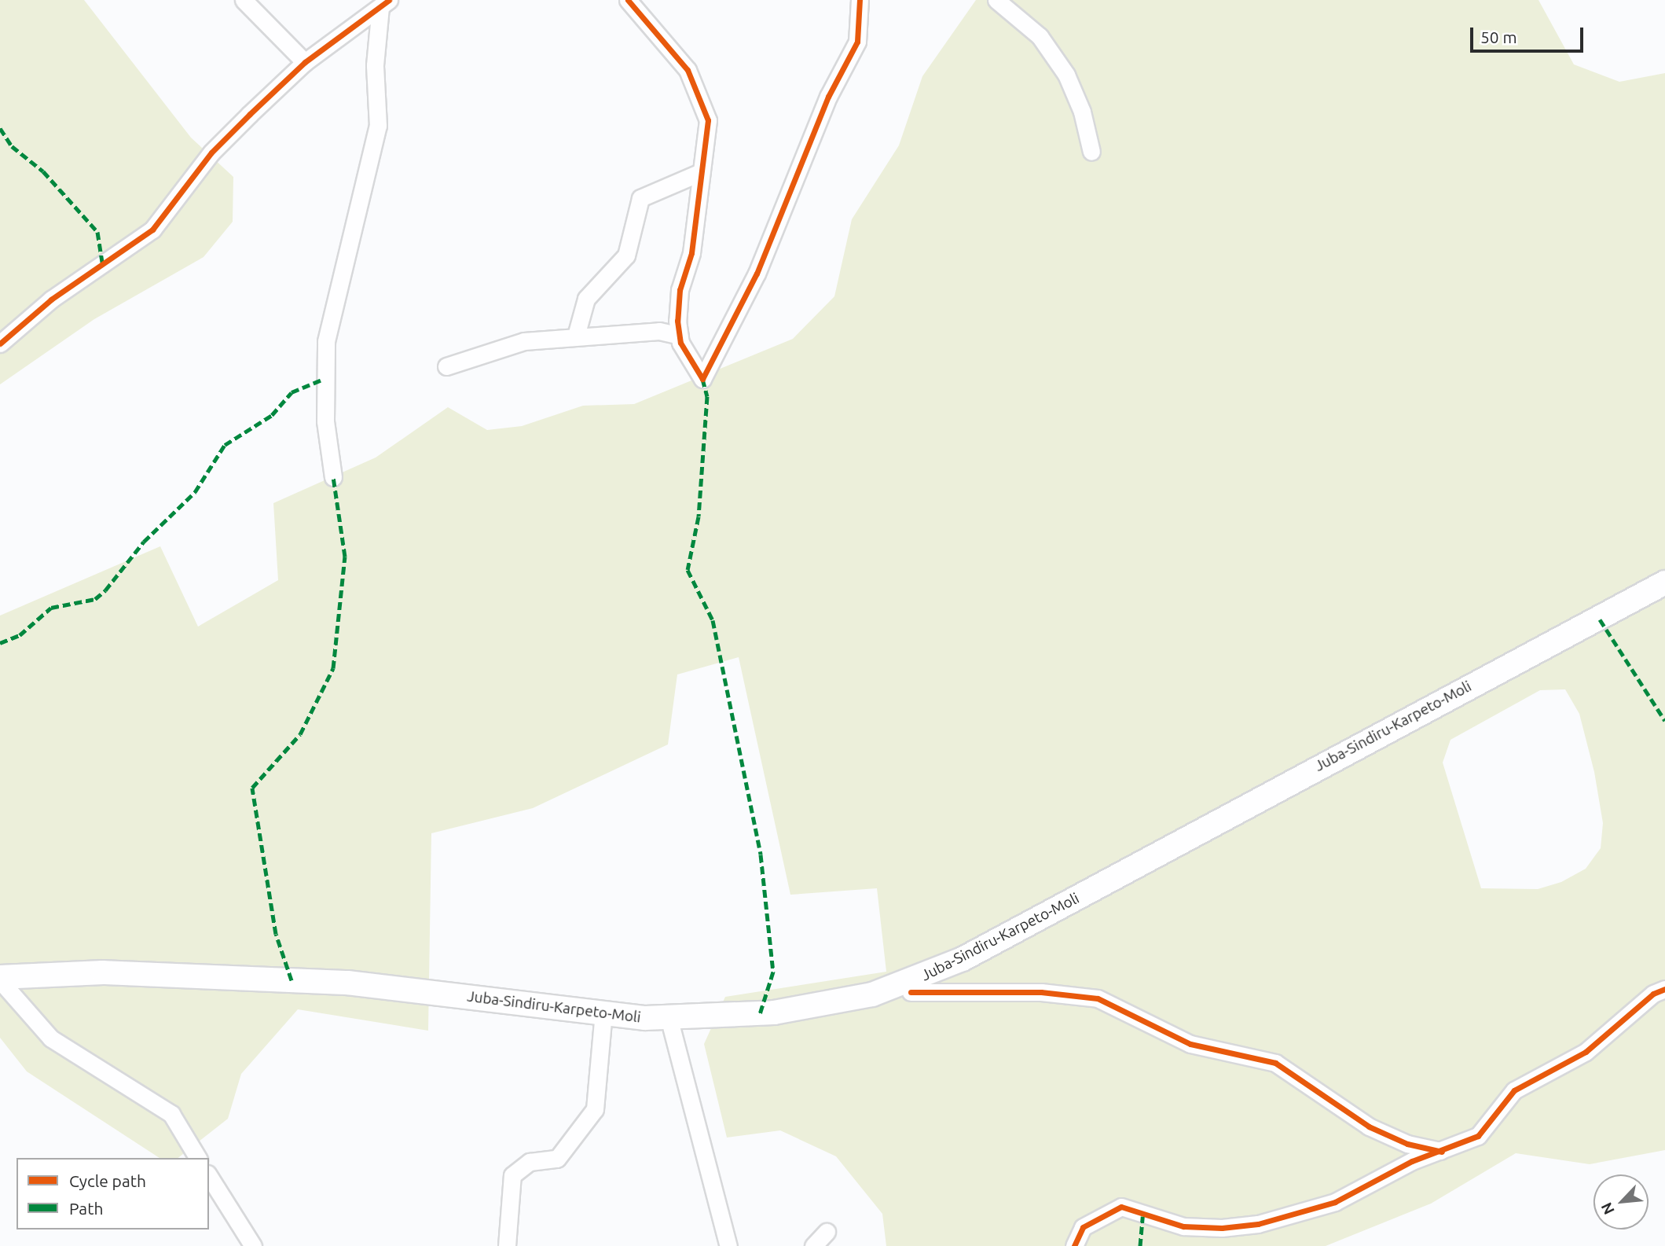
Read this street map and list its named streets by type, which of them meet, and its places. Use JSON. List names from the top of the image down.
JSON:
{
  "streets": {
    "main road": ["Juba-Sindiru-Karpeto-Moli"]
  },
  "legend": ["Cycle path", "Path"],
  "scale_bar": "50 m",
  "north": "bottom left"
}
